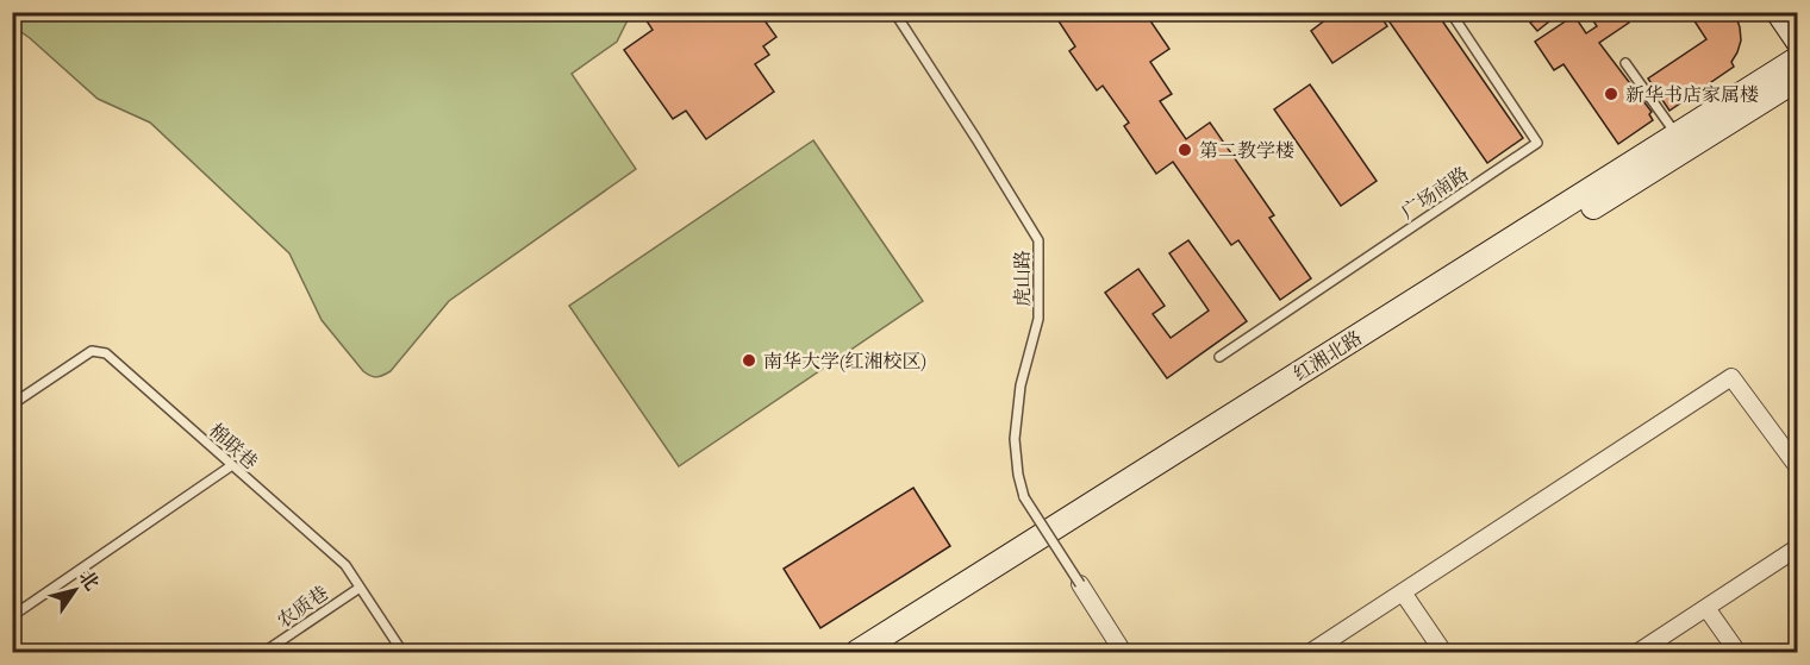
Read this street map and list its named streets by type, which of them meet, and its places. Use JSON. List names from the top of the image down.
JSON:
{
  "streets": {
    "main road": ["红湘北路"],
    "lane": [
      "广场南路",
      "虎山路",
      "棉联巷",
      "农质巷"
    ]
  },
  "crossings": [
    ["棉联巷", "农质巷"]
  ],
  "places": ["新华书店家属楼", "第二教学楼", "南华大学(红湘校区)"],
  "north": "top right"
}
